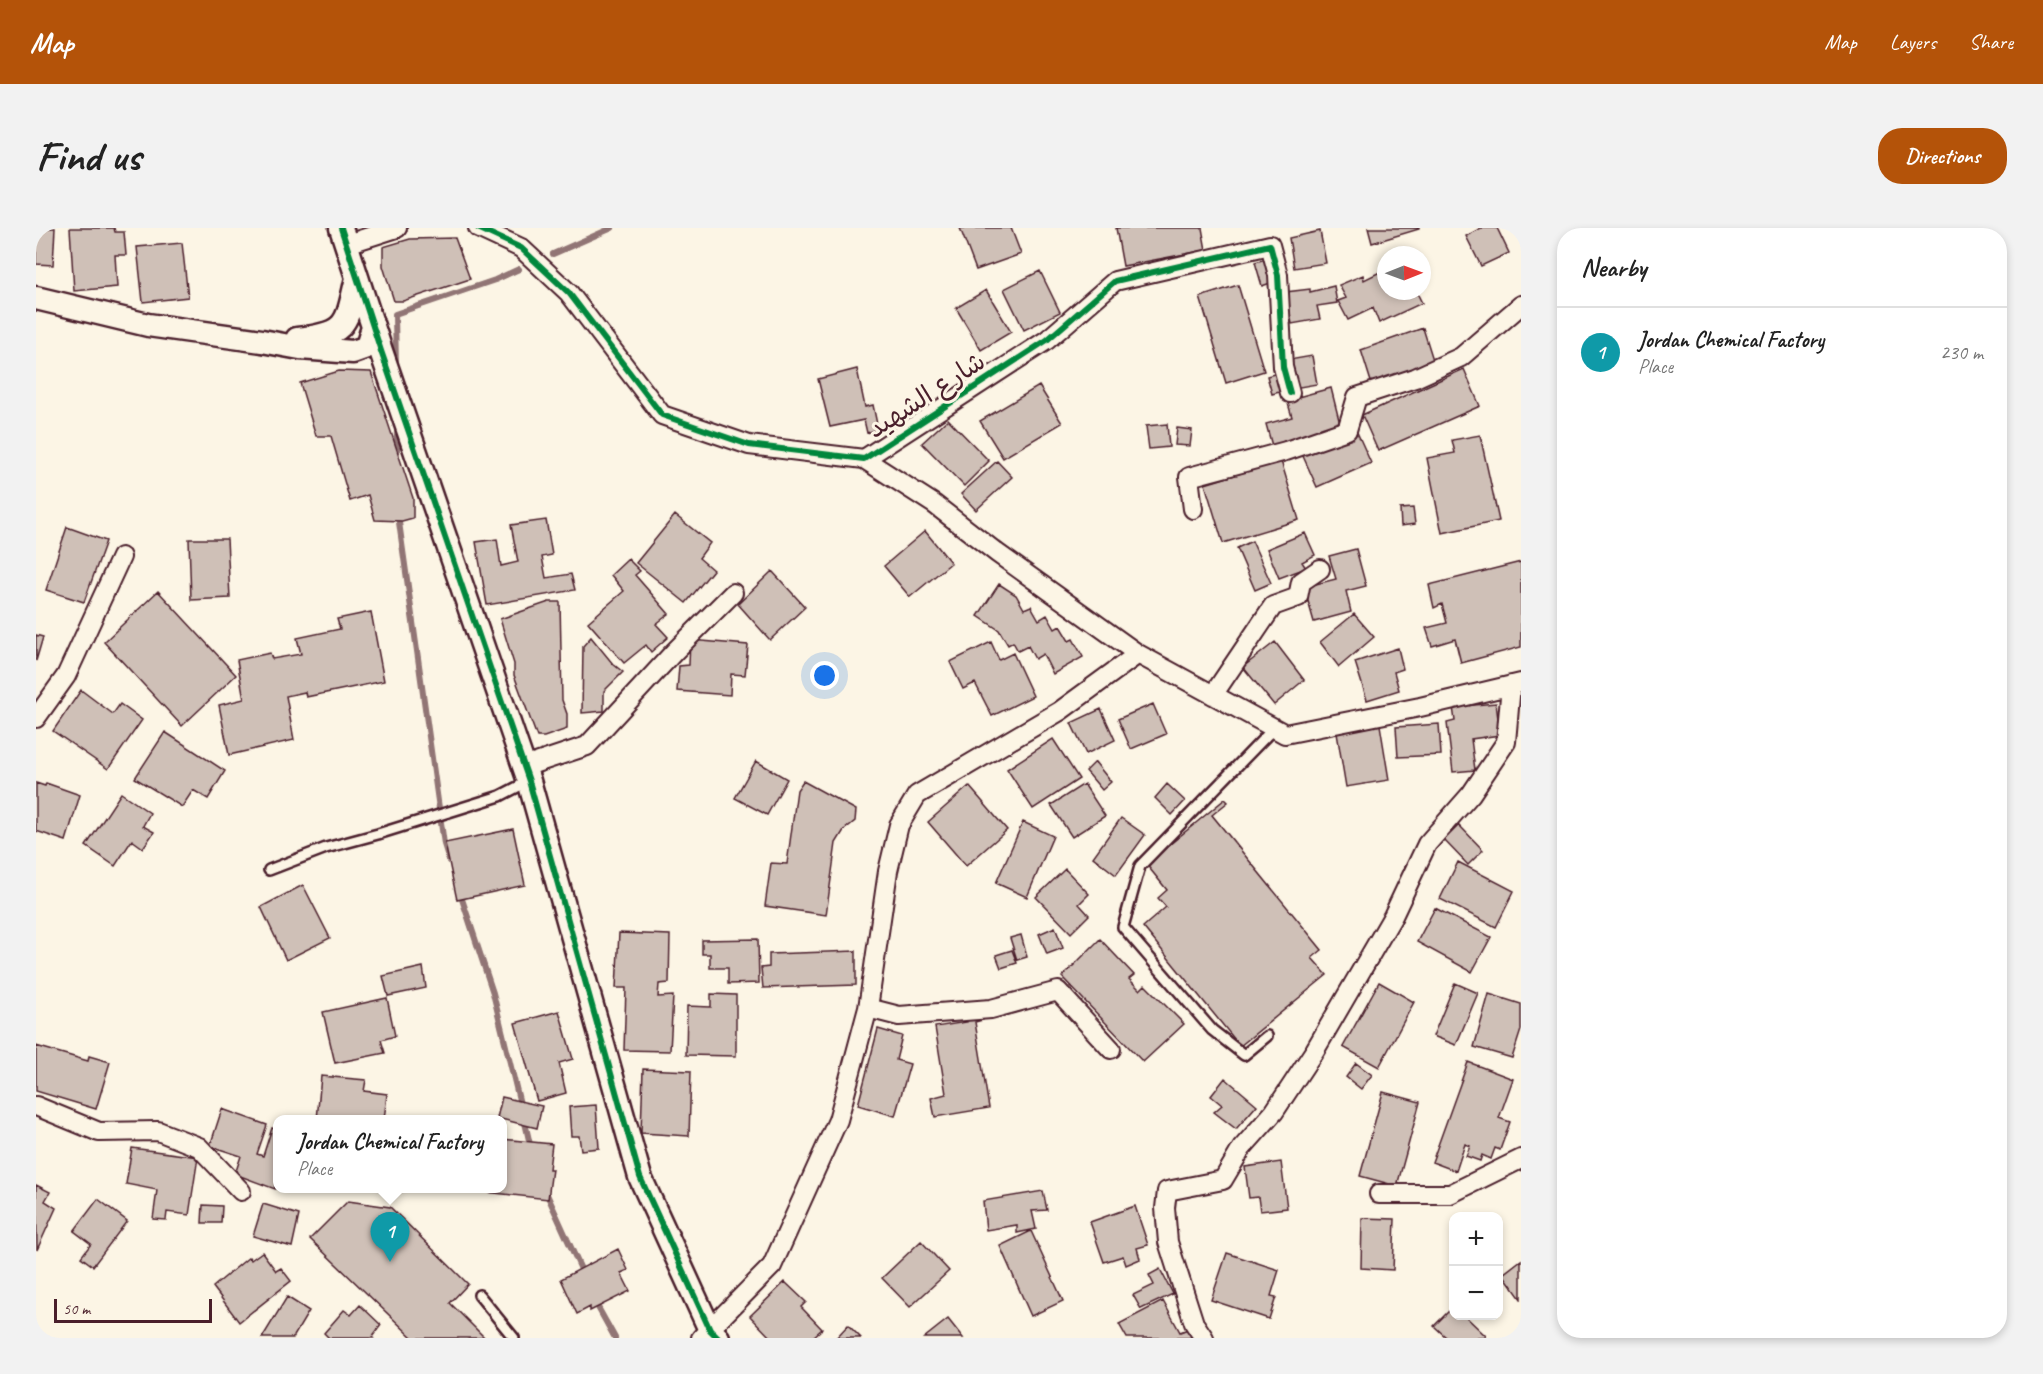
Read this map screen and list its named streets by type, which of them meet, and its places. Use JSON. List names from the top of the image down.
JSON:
{
  "streets": {
    "street": ["شارع الشهيد"]
  },
  "scale_bar": "50 m",
  "north": "right",
  "page": {
    "header": "Map",
    "nav": ["Map", "Layers", "Share"],
    "buttons": "Directions",
    "title": "Find us",
    "heading": "Nearby",
    "list": [
      {
        "mark": "1",
        "name": "Jordan Chemical Factory",
        "note": "Place",
        "value": "230 m"
      }
    ],
    "popup": ["Jordan Chemical Factory", "Place"],
    "map_buttons": ["+", "−"],
    "pins": "1",
    "scale": "50 m"
  }
}
